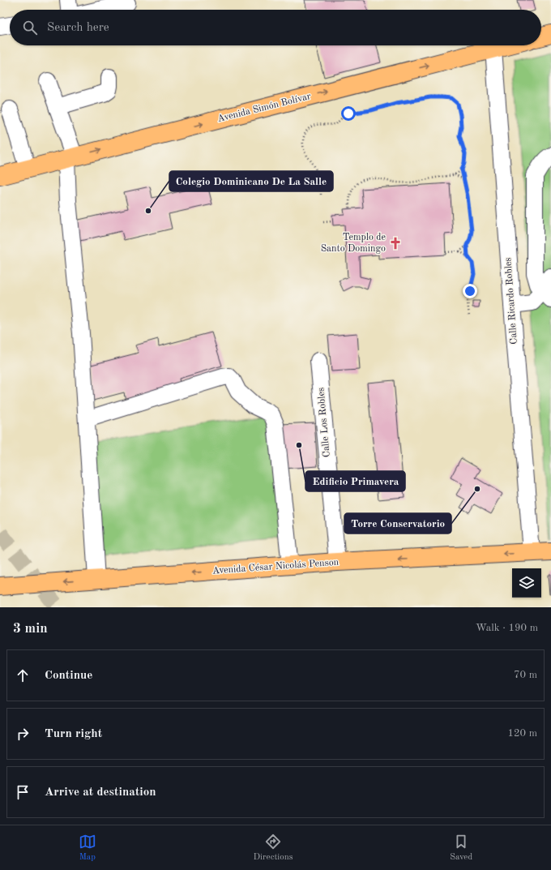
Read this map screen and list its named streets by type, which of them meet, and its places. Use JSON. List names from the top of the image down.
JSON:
{
  "streets": {
    "main road": ["Avenida Simón Bolívar", "Avenida César Nicolás Penson"],
    "street": ["Calle Ricardo Robles", "Calle Los Robles"]
  },
  "crossings": [
    ["Avenida Simón Bolívar", "Calle Ricardo Robles"],
    ["Calle Ricardo Robles", "Avenida César Nicolás Penson"],
    ["Calle Los Robles", "Avenida César Nicolás Penson"]
  ],
  "one_way": ["Avenida Simón Bolívar", "Avenida César Nicolás Penson"],
  "places": {
    "other": ["Colegio Dominicano De La Salle", "Edificio Primavera", "Torre Conservatorio"],
    "church": ["Templo de Santo Domingo"]
  },
  "page": {
    "search": "Search here",
    "heading": ["3 min", "Walk · 190 m"],
    "list": [
      ["Continue", "70 m"],
      ["Turn right", "120 m"],
      "Arrive at destination"
    ],
    "nav": ["Map", "Directions", "Saved"]
  }
}
